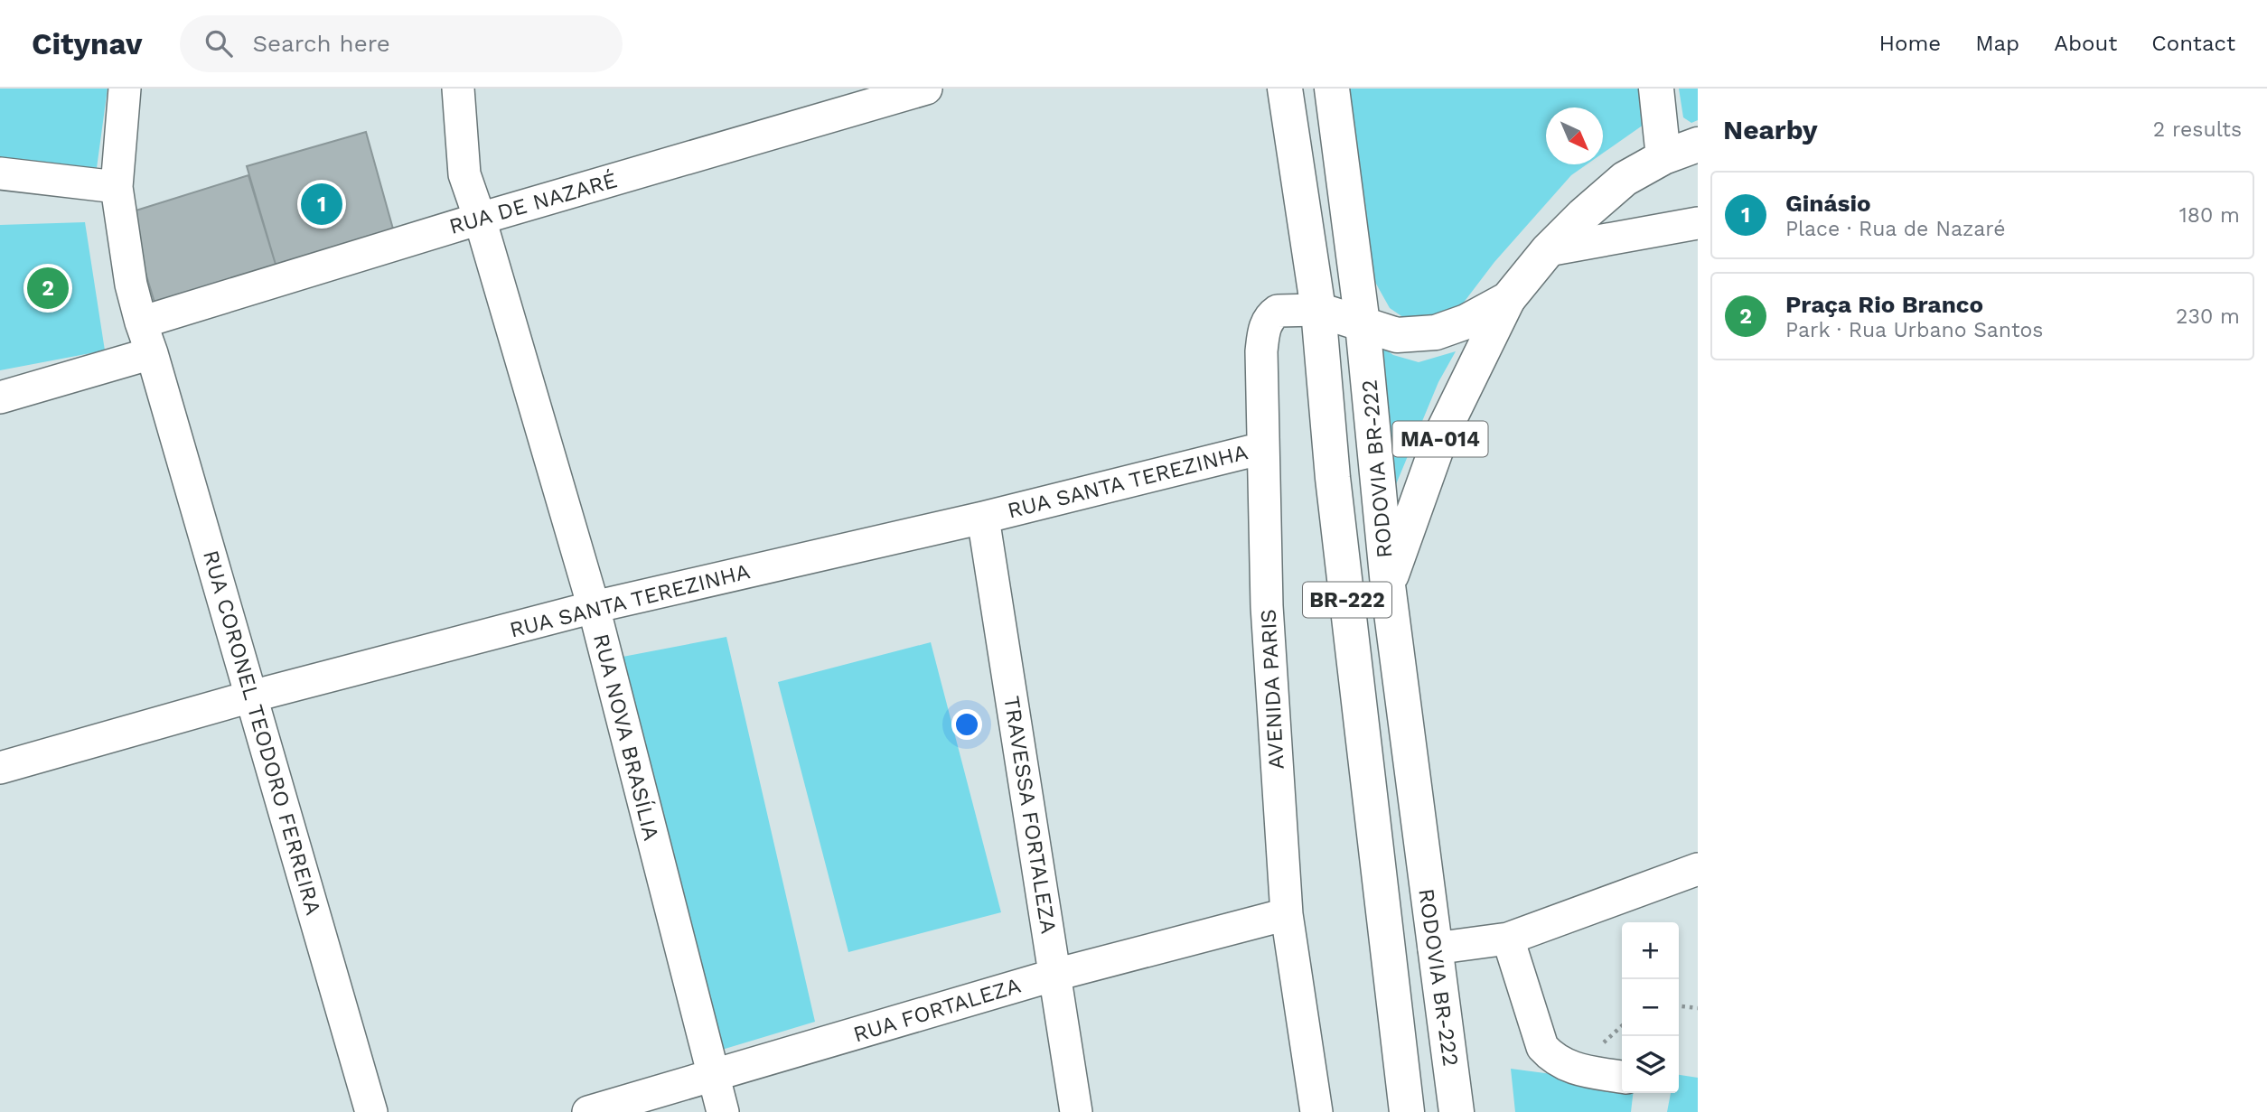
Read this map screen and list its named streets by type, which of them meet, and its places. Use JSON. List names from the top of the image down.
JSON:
{
  "streets": {
    "main road": ["MA-014", "RODOVIA BR-222", "BR-222"],
    "street": [
      "RUA DE NAZARÉ",
      "RUA SANTA TEREZINHA",
      "AVENIDA PARIS",
      "RUA CORONEL TEODORO FERREIRA",
      "RUA NOVA BRASÍLIA",
      "TRAVESSA FORTALEZA",
      "RUA FORTALEZA"
    ]
  },
  "crossings": [
    ["RUA DE NAZARÉ", "RUA CORONEL TEODORO FERREIRA"],
    ["RUA DE NAZARÉ", "RUA NOVA BRASÍLIA"],
    ["MA-014", "RODOVIA BR-222"],
    ["MA-014", "AVENIDA PARIS"],
    ["RODOVIA BR-222", "AVENIDA PARIS"],
    ["RUA SANTA TEREZINHA", "AVENIDA PARIS"],
    ["RUA SANTA TEREZINHA", "RUA CORONEL TEODORO FERREIRA"],
    ["RUA SANTA TEREZINHA", "RUA NOVA BRASÍLIA"],
    ["RUA SANTA TEREZINHA", "TRAVESSA FORTALEZA"],
    ["AVENIDA PARIS", "RUA FORTALEZA"],
    ["RUA NOVA BRASÍLIA", "RUA FORTALEZA"],
    ["TRAVESSA FORTALEZA", "RUA FORTALEZA"]
  ],
  "north": "bottom right",
  "page": {
    "header": "Citynav",
    "search": "Search here",
    "nav": [
      "Home",
      "Map",
      "About",
      "Contact"
    ],
    "heading": ["Nearby", "2 results"],
    "list": [
      {
        "mark": "1",
        "name": "Ginásio",
        "note": "Place · Rua de Nazaré",
        "value": "180 m"
      },
      {
        "mark": "2",
        "name": "Praça Rio Branco",
        "note": "Park · Rua Urbano Santos",
        "value": "230 m"
      }
    ],
    "pins": ["1", "2"],
    "map_buttons": ["+", "−"]
  }
}
